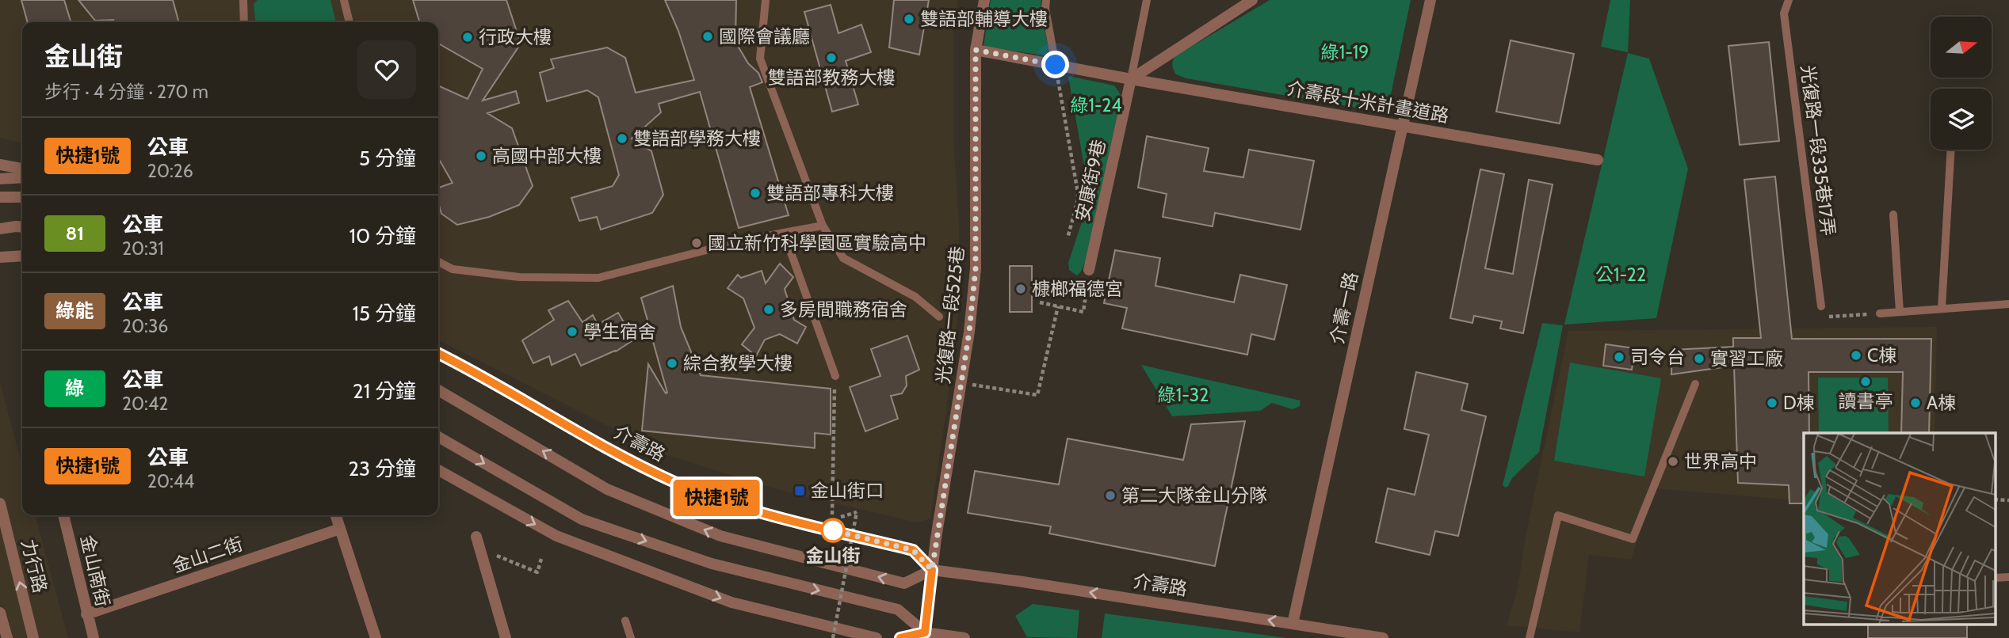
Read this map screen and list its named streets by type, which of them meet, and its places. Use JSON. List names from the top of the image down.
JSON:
{
  "streets": {
    "street": [
      "介壽段十米計畫道路",
      "安康街9巷",
      "介壽一路",
      "光復路一段525巷",
      "介壽路",
      "金山二街",
      "力行路",
      "金山南街"
    ],
    "lane": ["光復路一段335巷17弄"]
  },
  "crossings": [
    ["介壽段十米計畫道路", "安康街9巷"],
    ["介壽段十米計畫道路", "介壽一路"],
    ["介壽一路", "介壽路"],
    ["光復路一段525巷", "介壽路"],
    ["金山二街", "金山南街"]
  ],
  "one_way": ["介壽路", "力行路"],
  "parks": [
    "綠1-19",
    "綠1-24",
    "公1-22",
    "綠1-32"
  ],
  "places": {
    "other": [
      "雙語部輔導大樓",
      "國際會議廳",
      "行政大樓",
      "雙語部教務大樓",
      "雙語部學務大樓",
      "高國中部大樓",
      "雙語部專科大樓",
      "國立新竹科學園區實驗高中",
      "槺榔福德宮",
      "多房間職務宿舍",
      "學生宿舍",
      "C棟",
      "司令台",
      "實習工廠",
      "綜合教學大樓",
      "讀書亭",
      "D棟",
      "A棟",
      "世界高中",
      "第二大隊金山分隊",
      "金山街"
    ],
    "transit": ["金山街口"]
  },
  "lines": ["bus line 快捷1號"],
  "north": "right",
  "page": {
    "on_map": "快捷1號",
    "heading": ["金山街", "步行 · 4 分鐘 · 270 m"],
    "list": [
      {
        "mark": "快捷1號",
        "name": "公車",
        "note": "20:26",
        "value": "5 分鐘"
      },
      {
        "mark": "81",
        "name": "公車",
        "note": "20:31",
        "value": "10 分鐘"
      },
      {
        "mark": "綠能",
        "name": "公車",
        "note": "20:36",
        "value": "15 分鐘"
      },
      {
        "mark": "綠",
        "name": "公車",
        "note": "20:42",
        "value": "21 分鐘"
      },
      {
        "mark": "快捷1號",
        "name": "公車",
        "note": "20:44",
        "value": "23 分鐘"
      }
    ]
  }
}
